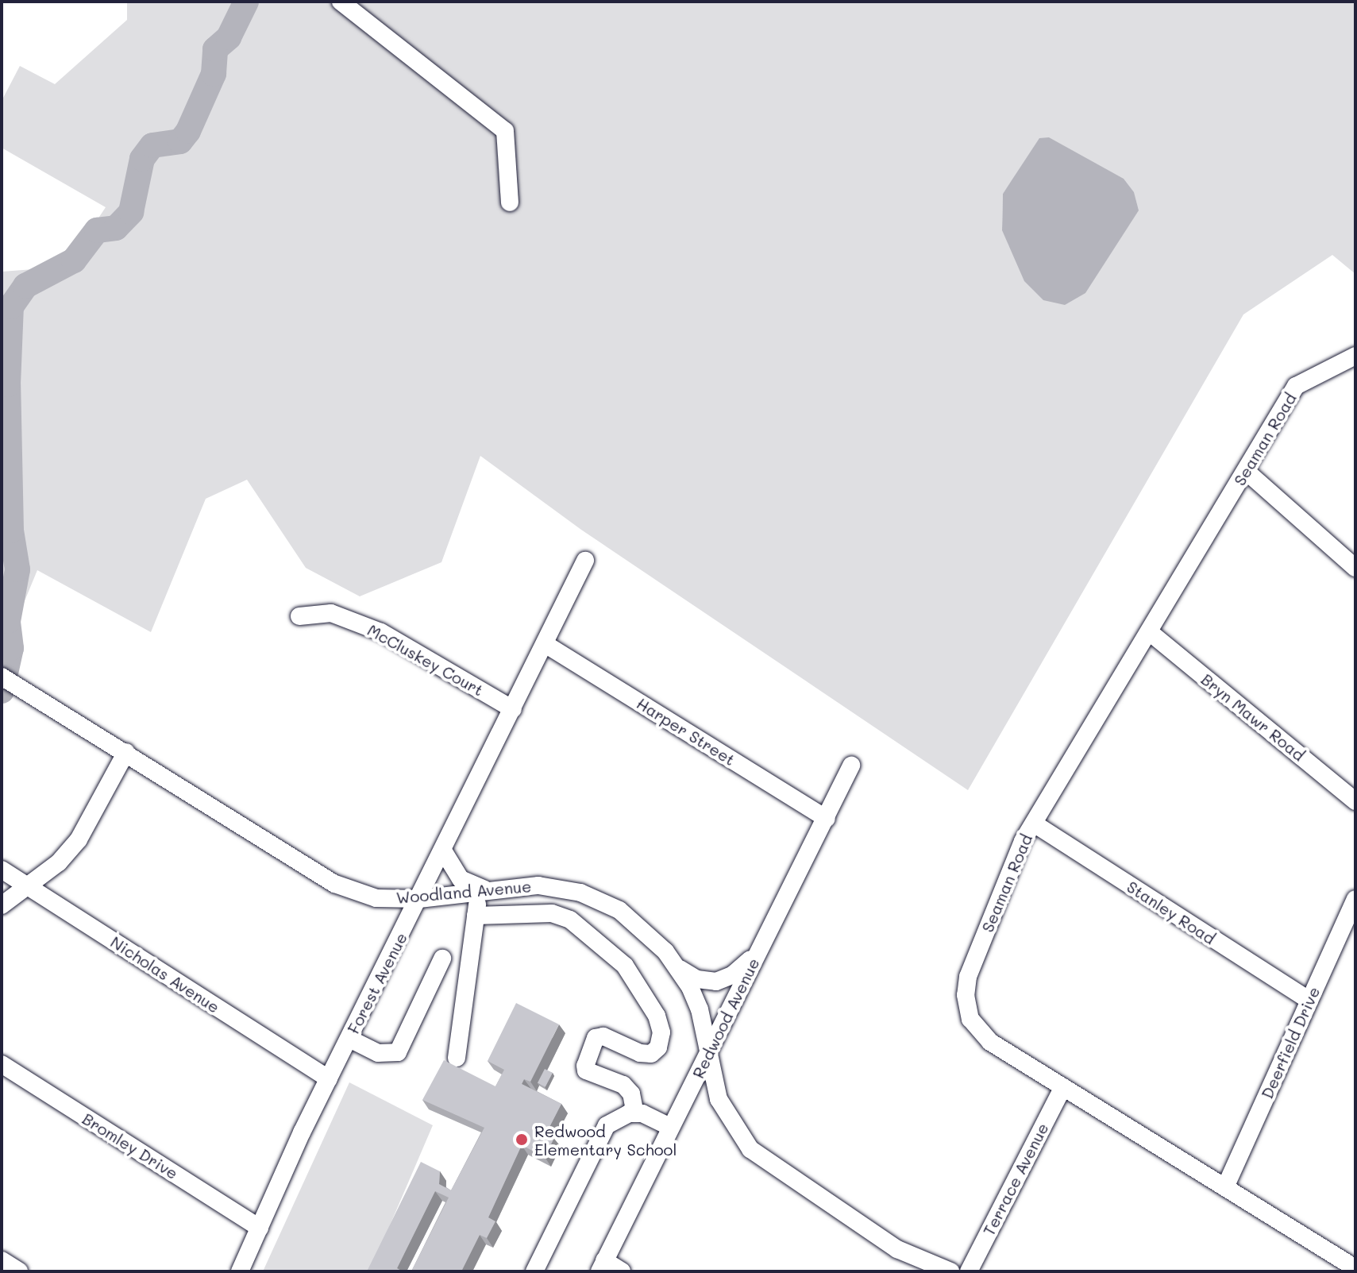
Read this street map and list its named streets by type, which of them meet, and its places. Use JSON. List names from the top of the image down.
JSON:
{
  "streets": {
    "street": [
      "Seaman Road",
      "McCluskey Court",
      "Bryn Mawr Road",
      "Harper Street",
      "Woodland Avenue",
      "Stanley Road",
      "Nicholas Avenue",
      "Forest Avenue",
      "Redwood Avenue",
      "Deerfield Drive",
      "Bromley Drive",
      "Terrace Avenue"
    ]
  },
  "crossings": [
    ["Seaman Road", "Bryn Mawr Road"],
    ["Seaman Road", "Stanley Road"],
    ["Seaman Road", "Deerfield Drive"],
    ["Seaman Road", "Terrace Avenue"],
    ["McCluskey Court", "Forest Avenue"],
    ["Harper Street", "Forest Avenue"],
    ["Harper Street", "Redwood Avenue"],
    ["Woodland Avenue", "Forest Avenue"],
    ["Woodland Avenue", "Redwood Avenue"],
    ["Stanley Road", "Deerfield Drive"],
    ["Nicholas Avenue", "Forest Avenue"],
    ["Forest Avenue", "Bromley Drive"]
  ],
  "places": ["Redwood Elementary School"]
}
